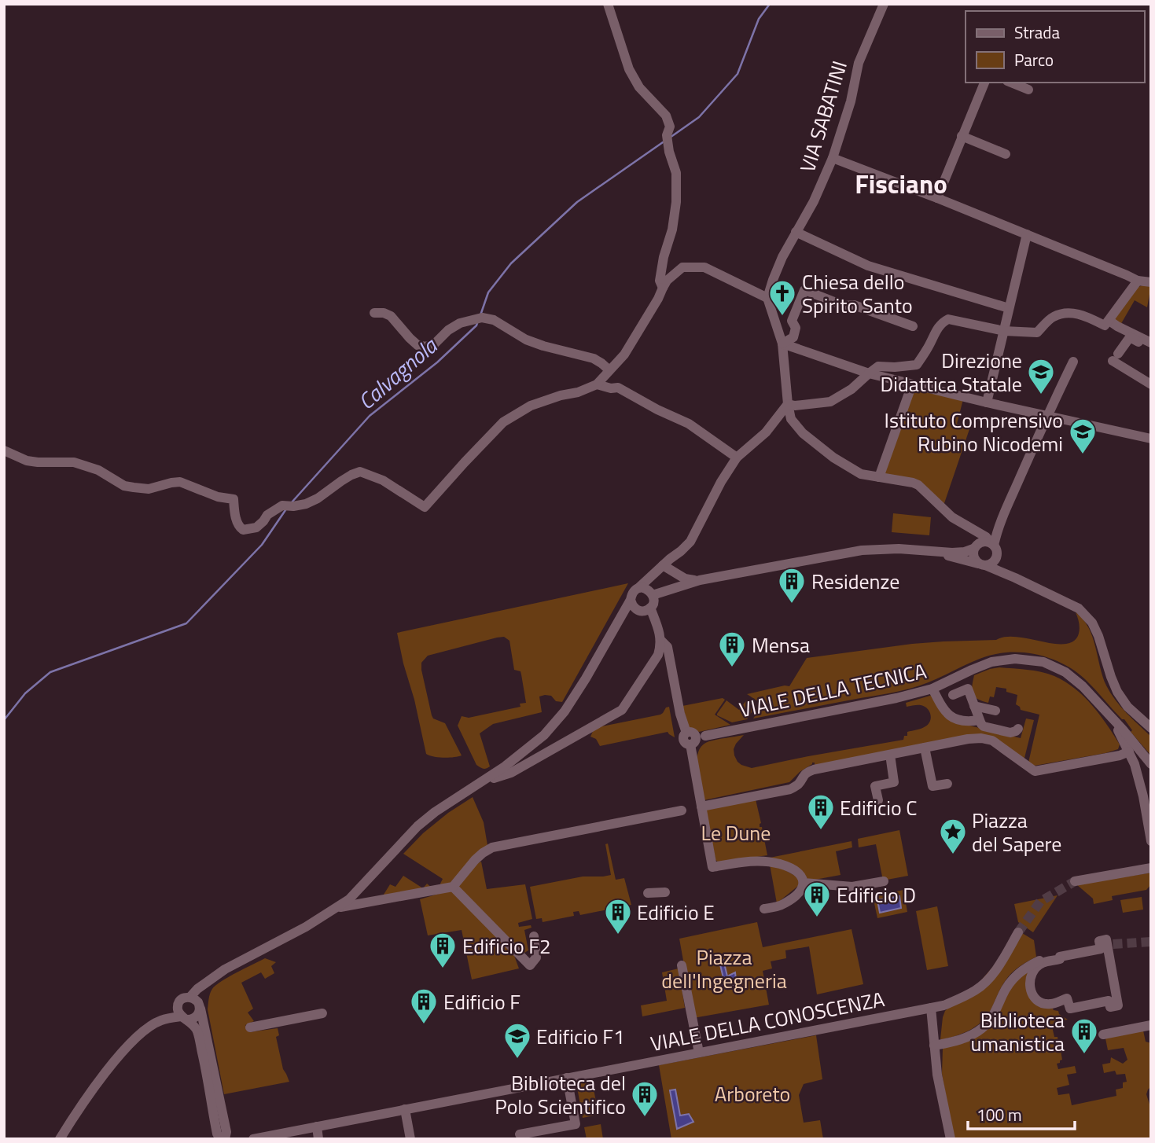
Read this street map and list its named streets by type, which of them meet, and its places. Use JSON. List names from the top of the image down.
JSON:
{
  "streets": {
    "street": ["VIA SABATINI", "VIALE DELLA TECNICA", "VIALE DELLA CONOSCENZA"]
  },
  "districts": ["Fisciano"],
  "water": ["Calvagnola"],
  "parks": ["Le Dune", "Piazza dell'Ingegneria", "Arboreto"],
  "places": {
    "church": ["Chiesa dello Spirito Santo"],
    "school or university": ["Direzione Didattica Statale", "Istituto Comprensivo Rubino Nicodemi", "Edificio F1"],
    "building": [
      "Residenze",
      "Mensa",
      "Edificio C",
      "Edificio D",
      "Edificio E",
      "Edificio F2",
      "Edificio F",
      "Biblioteca umanistica",
      "Biblioteca del Polo Scientifico"
    ],
    "place": ["Piazza del Sapere"]
  },
  "legend": ["Strada", "Parco"],
  "scale_bar": "100 m"
}
